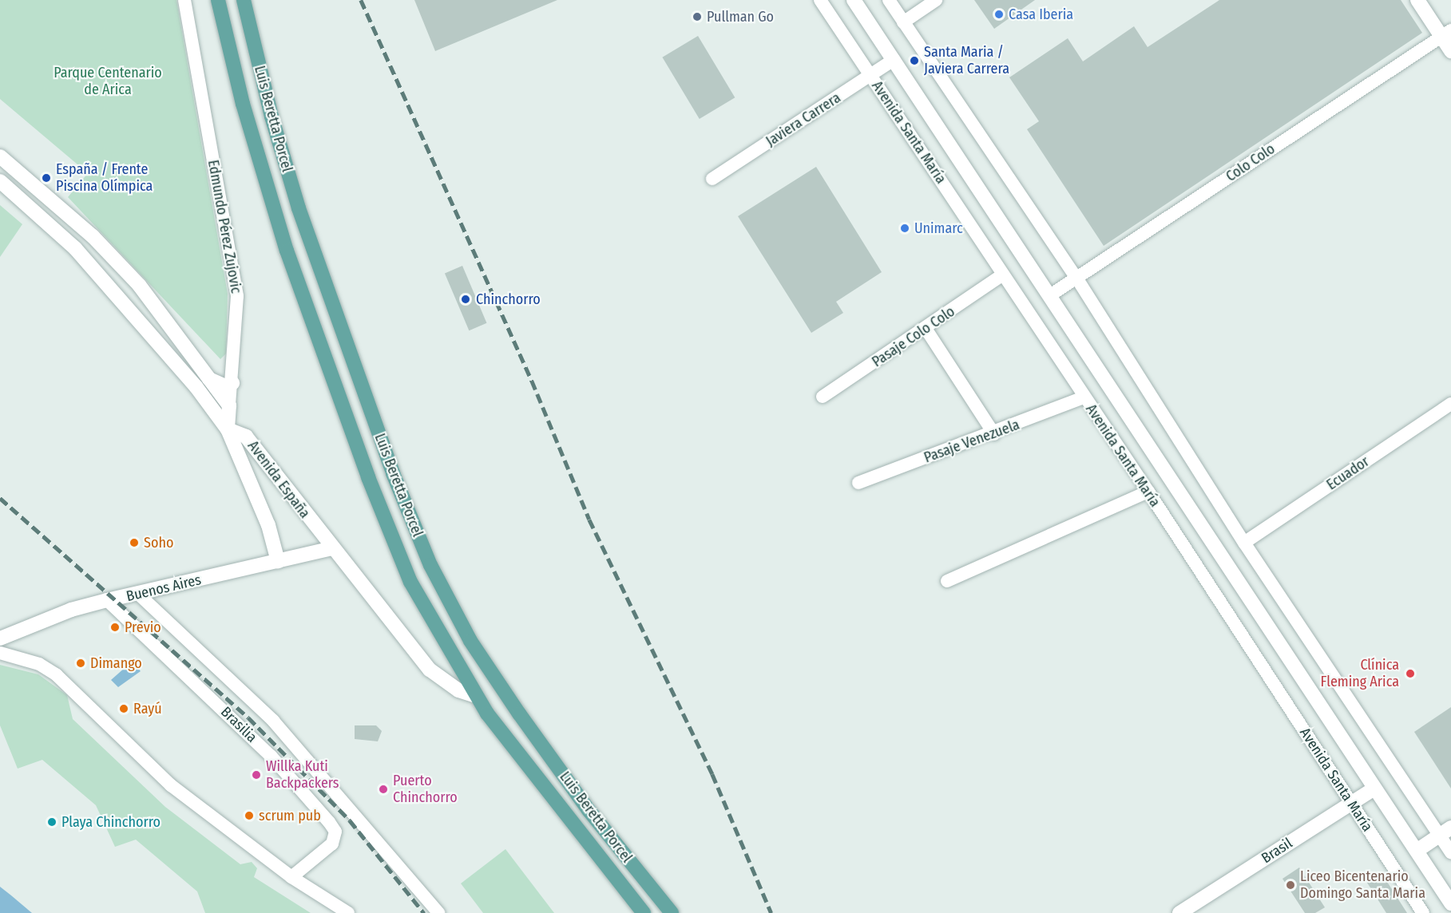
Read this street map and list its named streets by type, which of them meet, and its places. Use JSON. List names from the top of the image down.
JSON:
{
  "streets": {
    "main road": ["Luis Beretta Porcel"],
    "street": [
      "Javiera Carrera",
      "Avenida Santa María",
      "Colo Colo",
      "Edmundo Pérez Zujovic",
      "Pasaje Colo Colo",
      "Pasaje Venezuela",
      "Ecuador",
      "Avenida España",
      "Buenos Aires",
      "Brasilia",
      "Brasil"
    ]
  },
  "crossings": [
    ["Luis Beretta Porcel", "Avenida España"],
    ["Javiera Carrera", "Avenida Santa María"],
    ["Avenida Santa María", "Colo Colo"],
    ["Avenida Santa María", "Pasaje Colo Colo"],
    ["Avenida Santa María", "Pasaje Venezuela"],
    ["Avenida Santa María", "Brasil"],
    ["Edmundo Pérez Zujovic", "Avenida España"],
    ["Edmundo Pérez Zujovic", "Buenos Aires"],
    ["Avenida España", "Buenos Aires"],
    ["Buenos Aires", "Brasilia"]
  ],
  "parks": ["Parque Centenario de Arica"],
  "places": [
    "Casa Iberia",
    "Pullman Go",
    "Santa Maria / Javiera Carrera",
    "España / Frente Piscina Olímpica",
    "Unimarc",
    "Chinchorro",
    "Soho",
    "Previo",
    "Dimango",
    "Clínica Fleming Arica",
    "Rayú",
    "Willka Kuti Backpackers",
    "Puerto Chinchorro",
    "scrum pub",
    "Playa Chinchorro",
    "Liceo Bicentenario Domingo Santa Maria"
  ]
}
